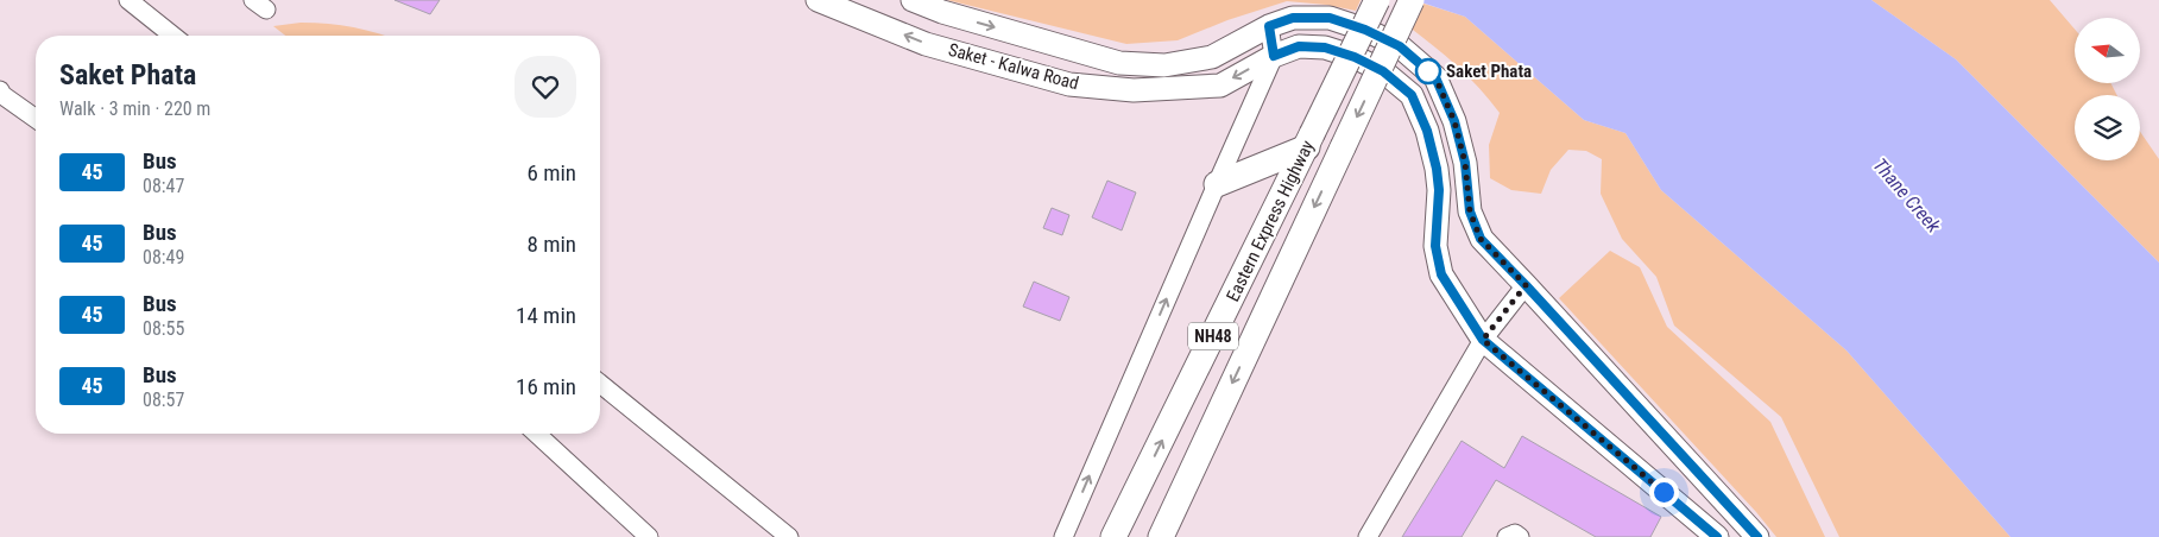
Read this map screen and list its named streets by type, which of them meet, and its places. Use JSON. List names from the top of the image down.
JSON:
{
  "streets": {
    "highway": ["Eastern Express Highway", "NH48"],
    "main road": ["Saket - Kalwa Road"]
  },
  "water": ["Thane Creek"],
  "places": ["Saket Phata"],
  "lines": ["bus line 45"],
  "north": "left",
  "page": {
    "heading": ["Saket Phata", "Walk · 3 min · 220 m"],
    "list": [
      {
        "mark": "45",
        "name": "Bus",
        "note": "08:47",
        "value": "6 min"
      },
      {
        "mark": "45",
        "name": "Bus",
        "note": "08:49",
        "value": "8 min"
      },
      {
        "mark": "45",
        "name": "Bus",
        "note": "08:55",
        "value": "14 min"
      },
      {
        "mark": "45",
        "name": "Bus",
        "note": "08:57",
        "value": "16 min"
      }
    ]
  }
}
